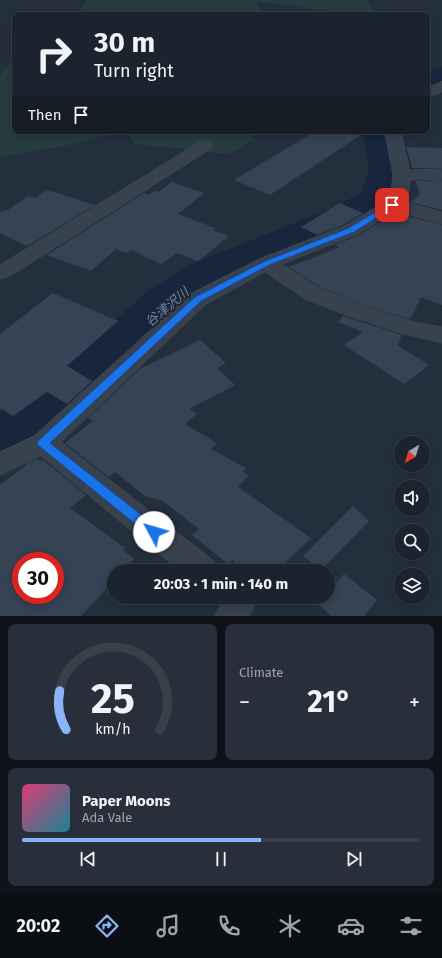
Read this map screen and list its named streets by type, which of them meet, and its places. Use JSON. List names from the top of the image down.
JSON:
{
  "water": ["谷津沢川"],
  "north": "bottom left",
  "page": {
    "turn": ["30 m", "Turn right"],
    "then": "Then",
    "limit": "30",
    "trip": "20:03 · 1 min · 140 m",
    "tile": "Climate",
    "heat": ["−", "21°", "+"],
    "song": ["Paper Moons", "Ada Vale"],
    "tabs": "20:02",
    "gauge": ["25", "km/h"]
  }
}
